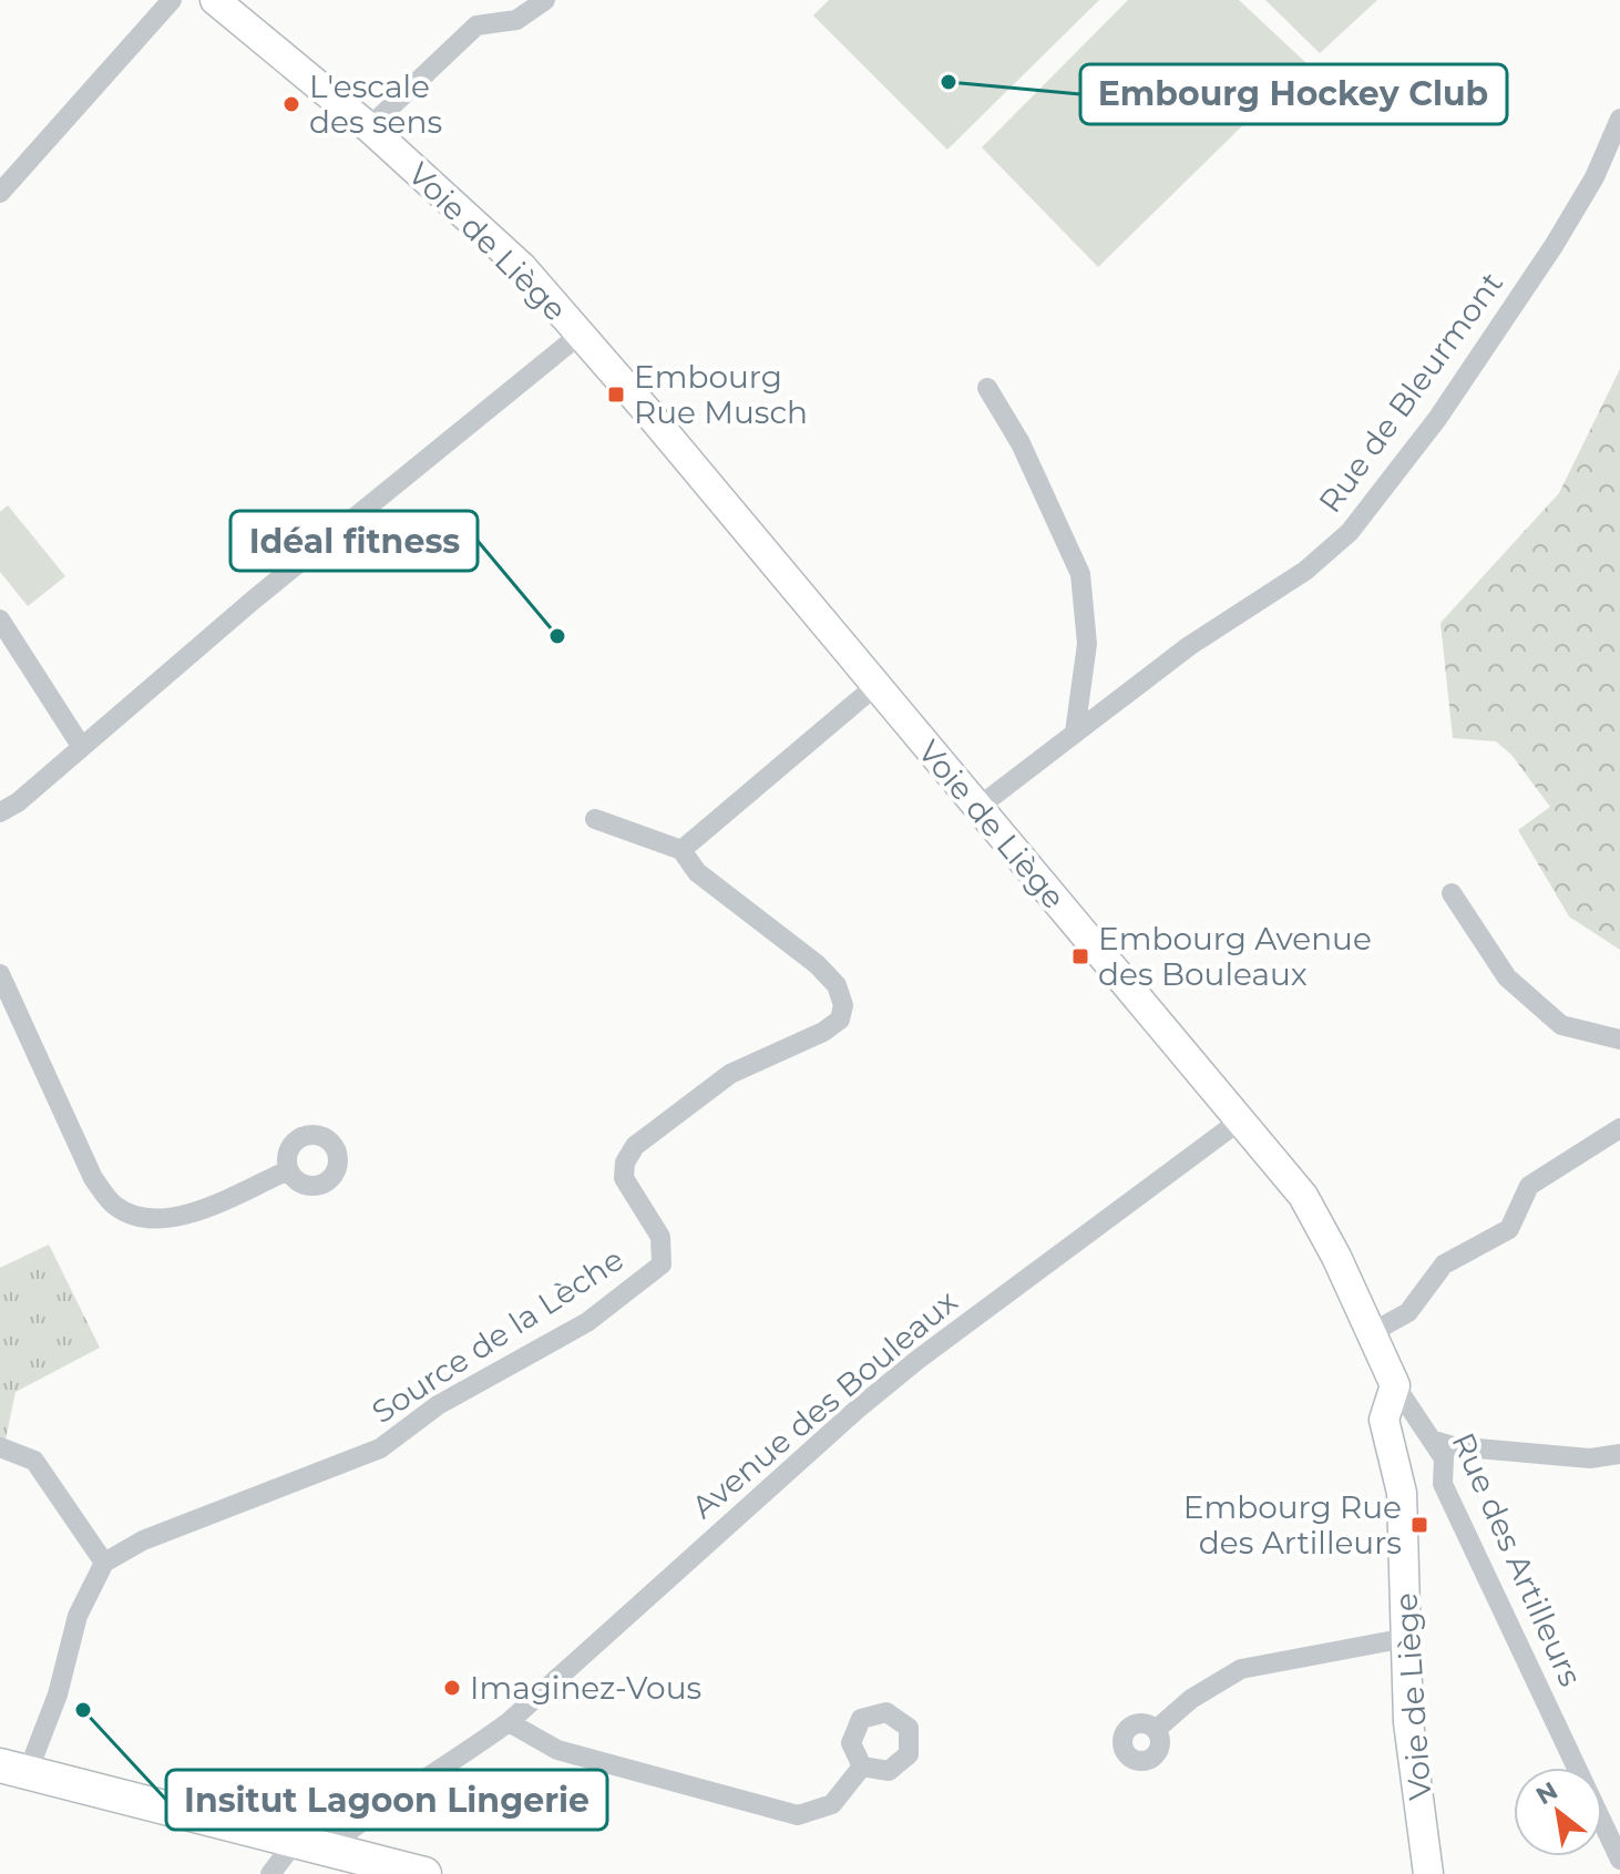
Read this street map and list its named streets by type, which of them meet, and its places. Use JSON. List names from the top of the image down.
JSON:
{
  "streets": {
    "street": [
      "Voie de Liège",
      "Rue de Bleurmont",
      "Source de la Lèche",
      "Avenue des Bouleaux",
      "Rue des Artilleurs"
    ]
  },
  "crossings": [
    ["Voie de Liège", "Rue de Bleurmont"],
    ["Voie de Liège", "Avenue des Bouleaux"],
    ["Voie de Liège", "Rue des Artilleurs"]
  ],
  "places": {
    "other": [
      "Embourg Hockey Club",
      "L'escale des sens",
      "Idéal fitness",
      "Imaginez-Vous",
      "Insitut Lagoon Lingerie"
    ],
    "transit": ["Embourg Rue Musch", "Embourg Avenue des Bouleaux", "Embourg Rue des Artilleurs"]
  },
  "north": "top left"
}
